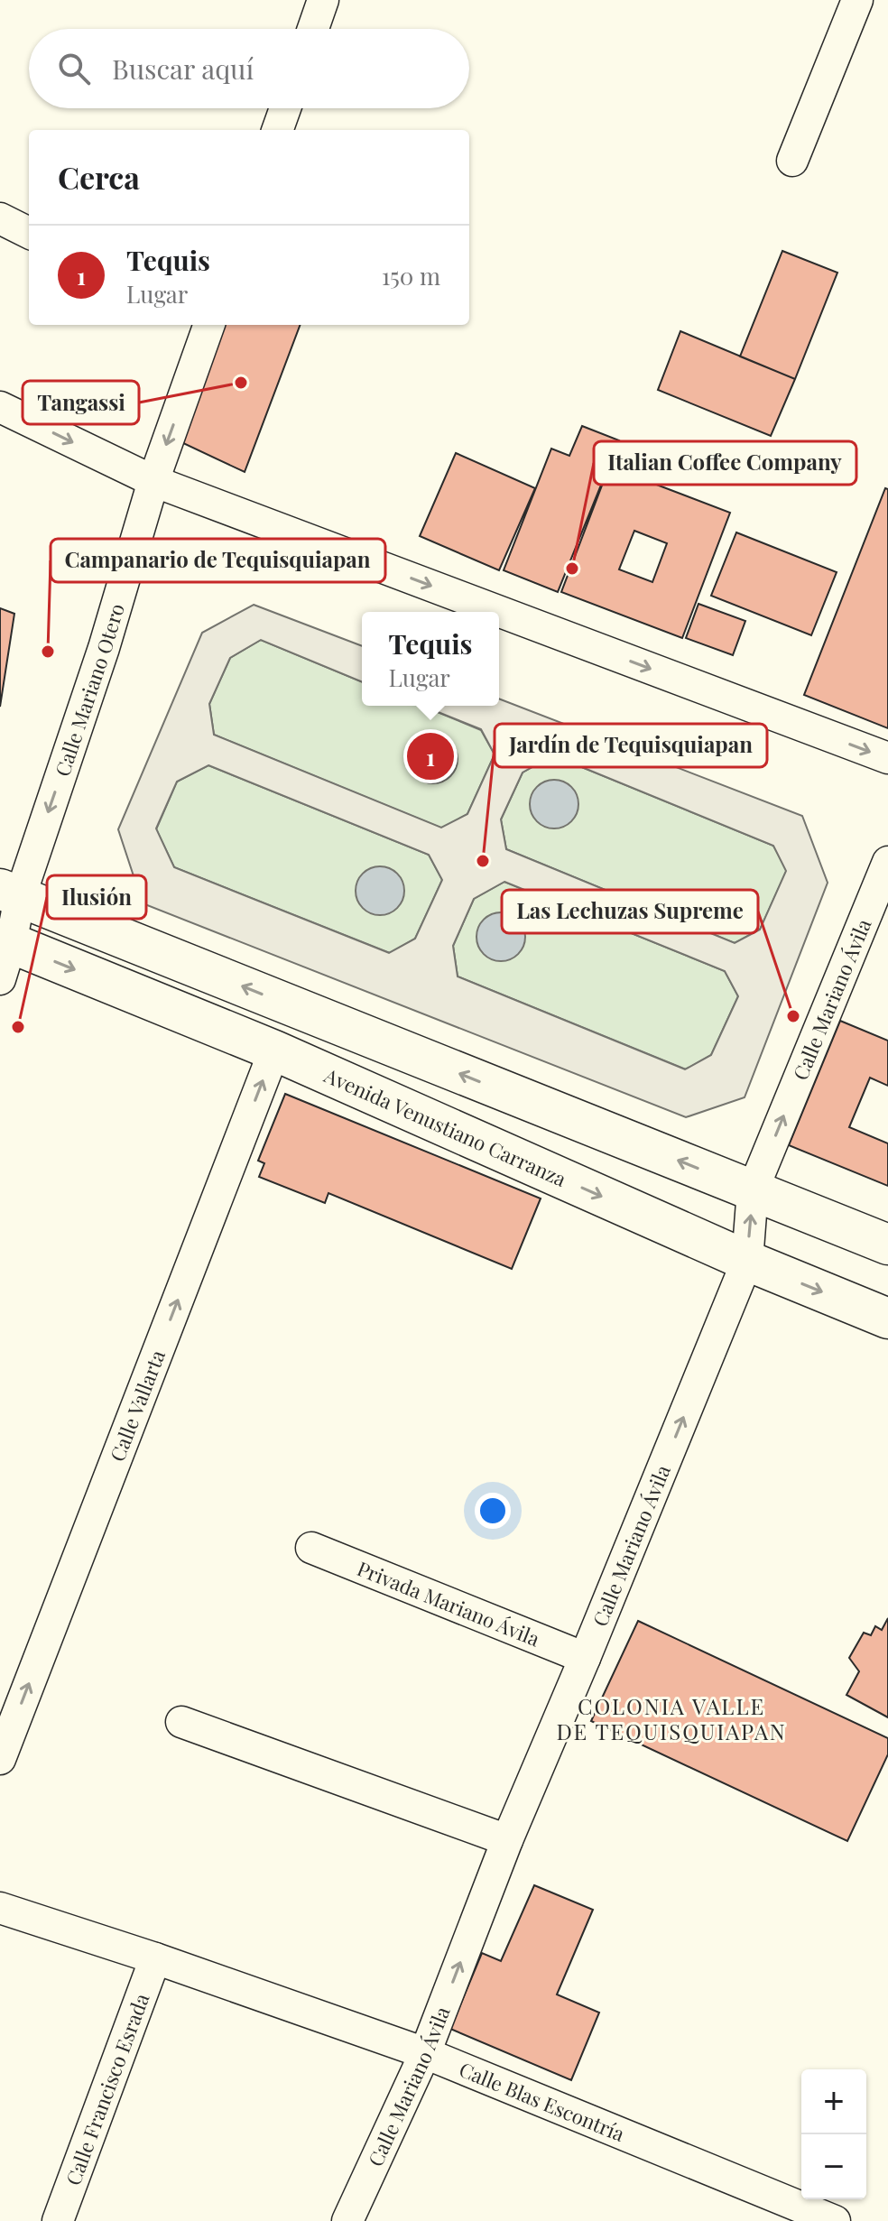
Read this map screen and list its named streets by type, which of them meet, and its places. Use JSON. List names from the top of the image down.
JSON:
{
  "streets": {
    "main road": ["Avenida Venustiano Carranza"],
    "street": [
      "Calle Mariano Otero",
      "Calle Mariano Ávila",
      "Calle Vallarta",
      "Privada Mariano Ávila",
      "Calle Francisco Esrada",
      "Calle Blas Escontría"
    ]
  },
  "crossings": [
    ["Calle Mariano Otero", "Avenida Venustiano Carranza"],
    ["Calle Mariano Ávila", "Avenida Venustiano Carranza"],
    ["Calle Mariano Ávila", "Privada Mariano Ávila"],
    ["Calle Mariano Ávila", "Calle Blas Escontría"],
    ["Avenida Venustiano Carranza", "Calle Vallarta"],
    ["Calle Francisco Esrada", "Calle Blas Escontría"]
  ],
  "one_way": ["Calle Mariano Otero", "Calle Mariano Ávila", "Calle Vallarta"],
  "districts": ["COLONIA VALLE DE TEQUISQUIAPAN"],
  "places": [
    "Tangassi",
    "Italian Coffee Company",
    "Campanario de Tequisquiapan",
    "Jardín de Tequisquiapan",
    "Las Lechuzas Supreme",
    "Ilusión"
  ],
  "page": {
    "search": "Buscar aquí",
    "heading": "Cerca",
    "list": [
      {
        "mark": "1",
        "name": "Tequis",
        "note": "Lugar",
        "value": "150 m"
      }
    ],
    "popup": ["Tequis", "Lugar"],
    "pins": "1",
    "map_buttons": ["+", "−"]
  }
}
